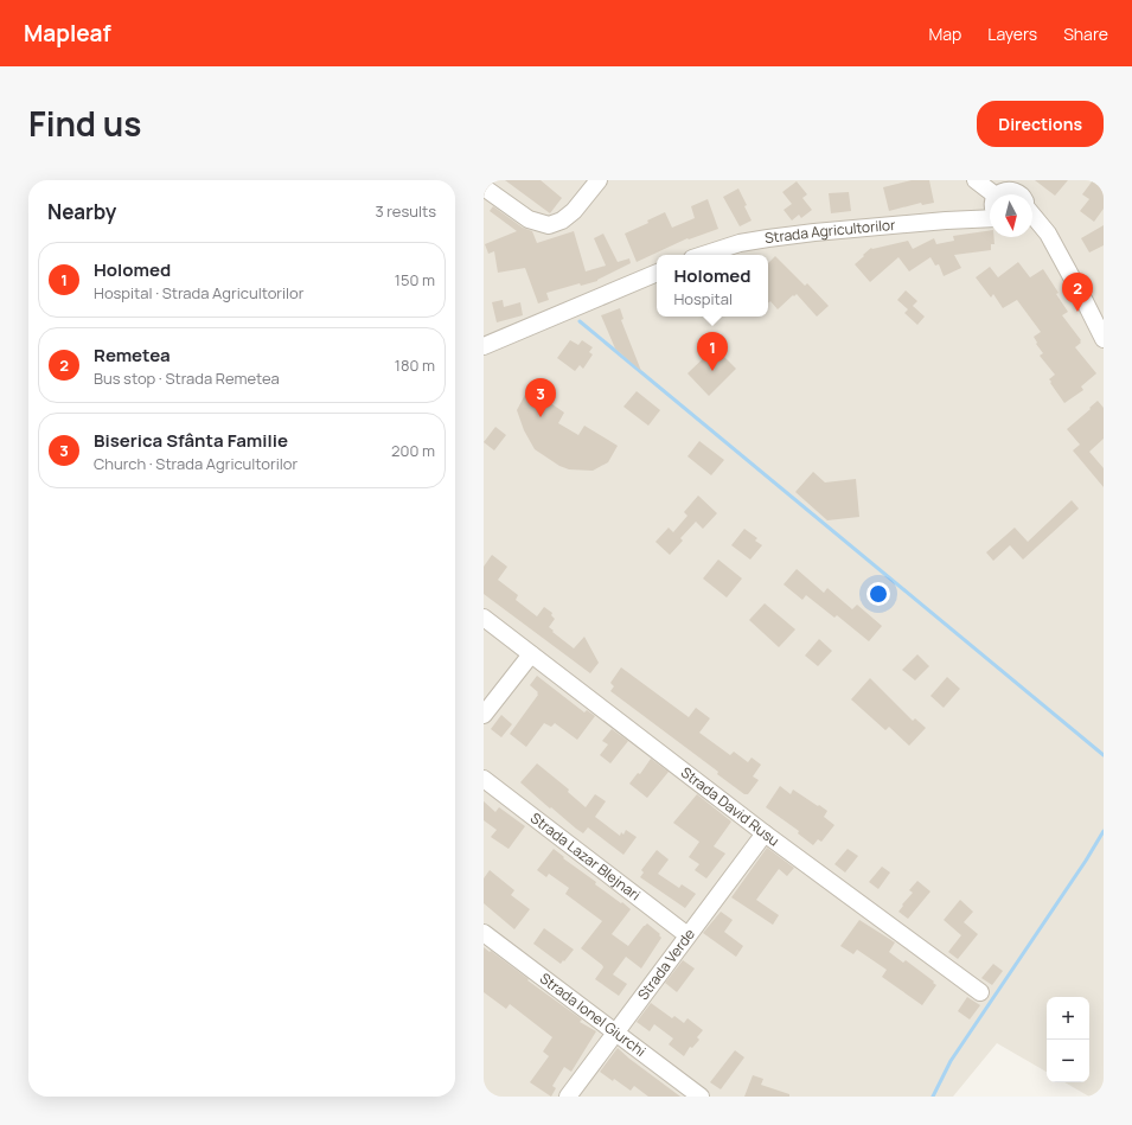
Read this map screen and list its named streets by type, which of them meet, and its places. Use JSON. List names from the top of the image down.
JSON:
{
  "streets": {
    "street": [
      "Strada Agricultorilor",
      "Strada David Rusu",
      "Strada Lazar Blejnari",
      "Strada Verde",
      "Strada Ionel Giurchi"
    ]
  },
  "crossings": [
    ["Strada David Rusu", "Strada Verde"],
    ["Strada Lazar Blejnari", "Strada Verde"],
    ["Strada Verde", "Strada Ionel Giurchi"]
  ],
  "north": "bottom",
  "page": {
    "header": "Mapleaf",
    "nav": ["Map", "Layers", "Share"],
    "title": "Find us",
    "buttons": "Directions",
    "heading": ["Nearby", "3 results"],
    "list": [
      {
        "mark": "1",
        "name": "Holomed",
        "note": "Hospital · Strada Agricultorilor",
        "value": "150 m"
      },
      {
        "mark": "2",
        "name": "Remetea",
        "note": "Bus stop · Strada Remetea",
        "value": "180 m"
      },
      {
        "mark": "3",
        "name": "Biserica Sfânta Familie",
        "note": "Church · Strada Agricultorilor",
        "value": "200 m"
      }
    ],
    "popup": ["Holomed", "Hospital"],
    "pins": ["2", "1", "3"],
    "map_buttons": ["+", "−"]
  }
}
